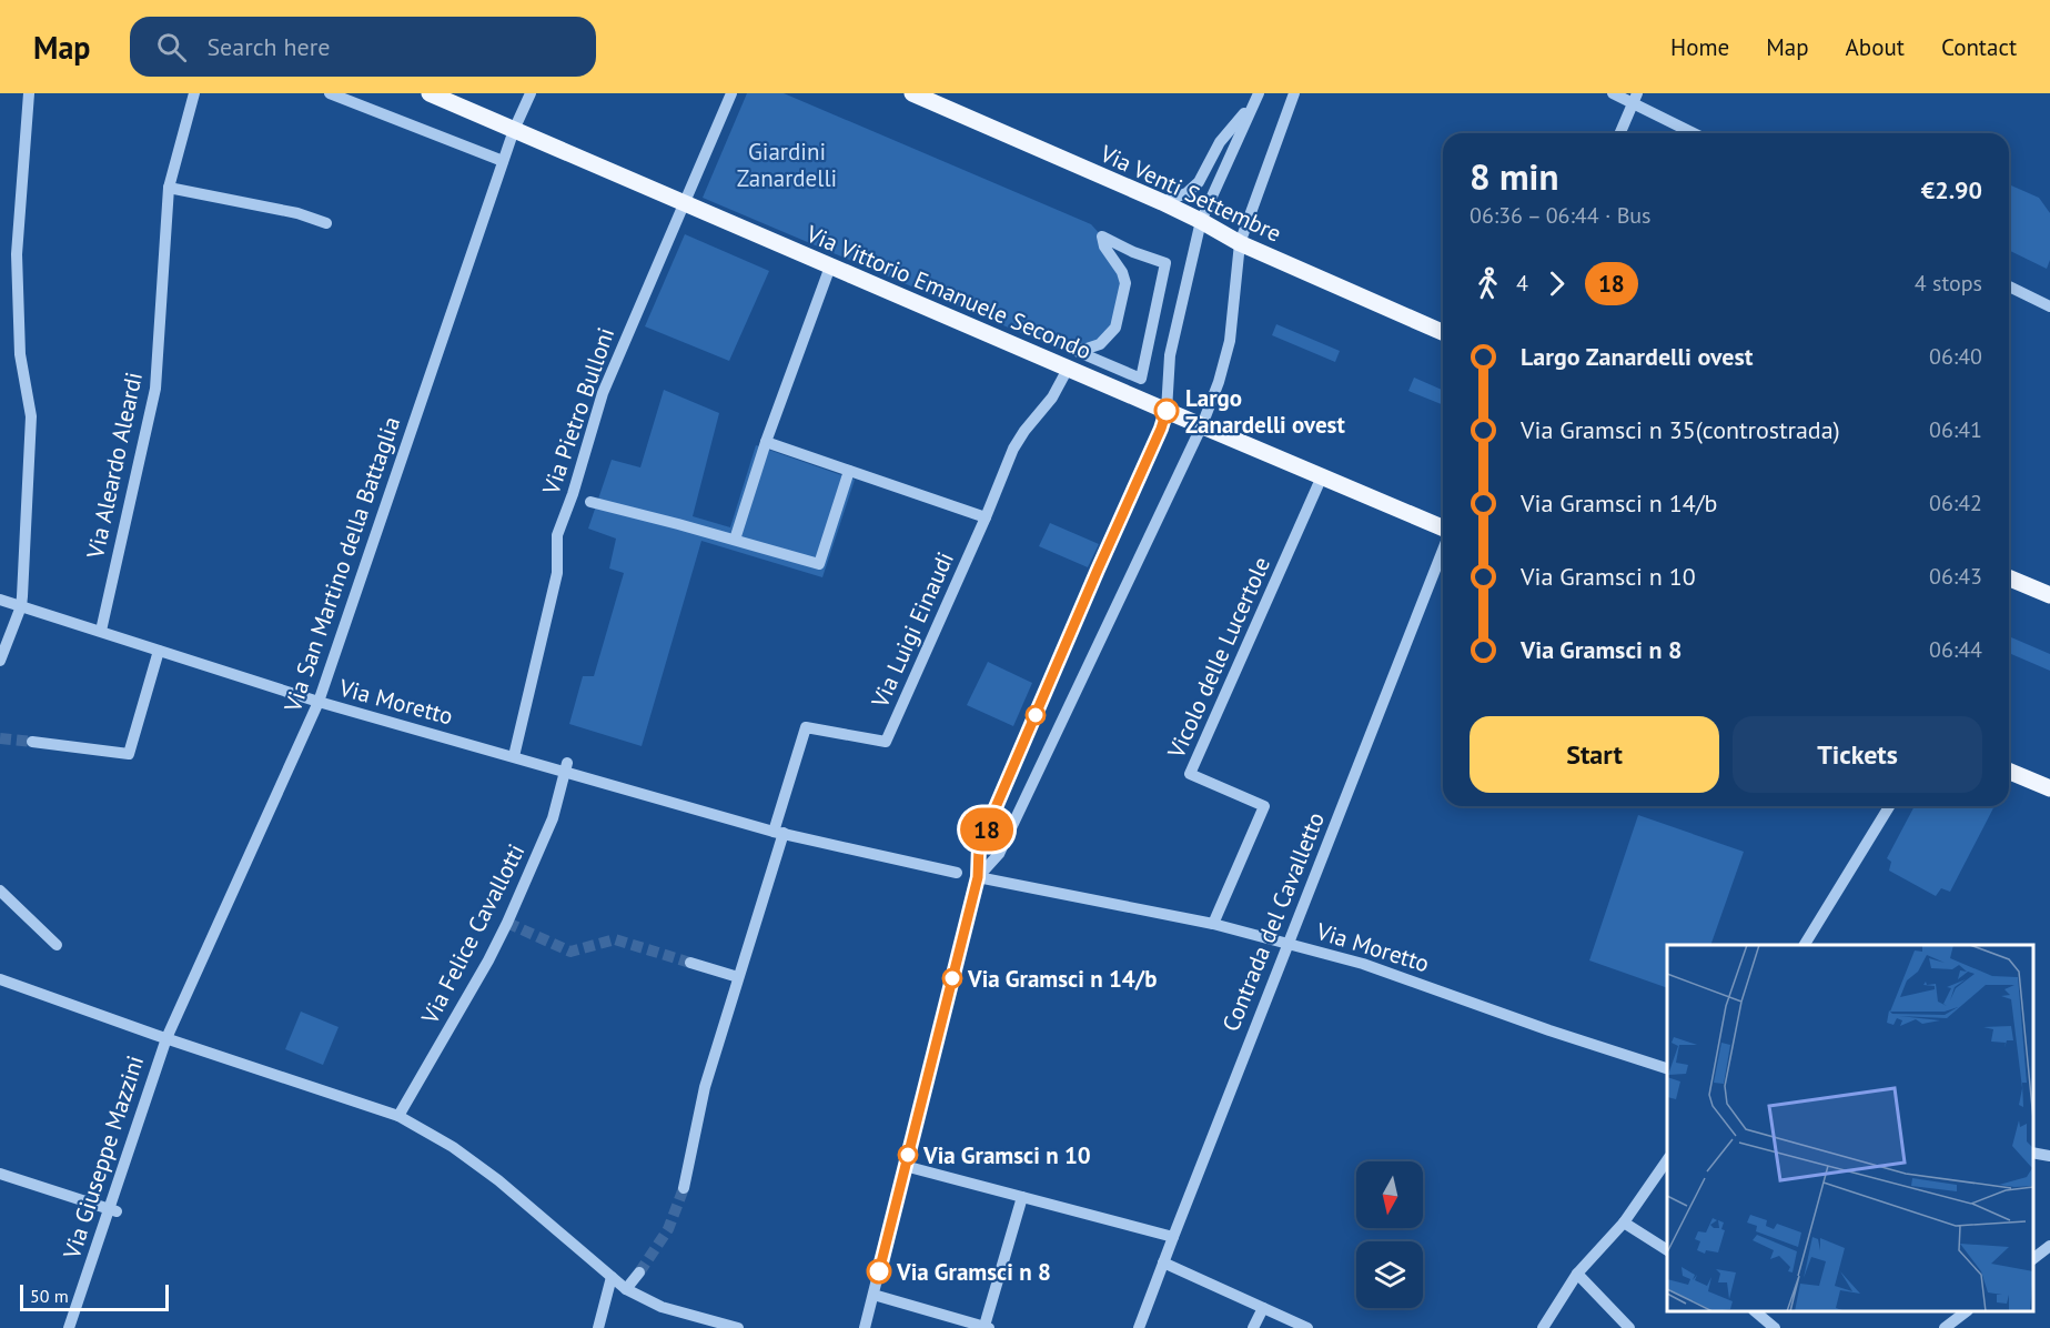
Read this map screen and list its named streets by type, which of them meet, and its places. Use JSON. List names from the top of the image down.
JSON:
{
  "streets": {
    "main road": ["Via Venti Settembre", "Via Vittorio Emanuele Secondo"],
    "street": [
      "Via Pietro Bulloni",
      "Via Aleardo Aleardi",
      "Via San Martino della Battaglia",
      "Via Luigi Einaudi",
      "Vicolo delle Lucertole",
      "Via Moretto",
      "Contrada del Cavalletto",
      "Via Felice Cavallotti",
      "Via Giuseppe Mazzini"
    ]
  },
  "crossings": [
    ["Via Vittorio Emanuele Secondo", "Via Pietro Bulloni"],
    ["Via Vittorio Emanuele Secondo", "Via San Martino della Battaglia"],
    ["Via Vittorio Emanuele Secondo", "Via Luigi Einaudi"],
    ["Via Vittorio Emanuele Secondo", "Vicolo delle Lucertole"],
    ["Via Pietro Bulloni", "Via Moretto"],
    ["Via Aleardo Aleardi", "Via Moretto"],
    ["Via San Martino della Battaglia", "Via Moretto"],
    ["Via San Martino della Battaglia", "Via Giuseppe Mazzini"],
    ["Via Luigi Einaudi", "Via Moretto"],
    ["Vicolo delle Lucertole", "Via Moretto"],
    ["Via Moretto", "Contrada del Cavalletto"],
    ["Via Moretto", "Via Felice Cavallotti"]
  ],
  "parks": ["Giardini Zanardelli"],
  "places": [
    "Largo Zanardelli ovest",
    "Via Gramsci n 14/b",
    "Via Gramsci n 10",
    "Via Gramsci n 8"
  ],
  "lines": ["bus line 18"],
  "scale_bar": "50 m",
  "north": "bottom",
  "page": {
    "header": "Map",
    "search": "Search here",
    "nav": [
      "Home",
      "Map",
      "About",
      "Contact"
    ],
    "on_map": "18",
    "heading": ["8 min", "06:36 – 06:44 · Bus", "€2.90"],
    "legs": ["4", "18", "4 stops"],
    "list": [
      {
        "name": "Largo Zanardelli ovest",
        "value": "06:40"
      },
      {
        "name": "Via Gramsci n 35(controstrada)",
        "value": "06:41"
      },
      {
        "name": "Via Gramsci n 14/b",
        "value": "06:42"
      },
      {
        "name": "Via Gramsci n 10",
        "value": "06:43"
      },
      {
        "name": "Via Gramsci n 8",
        "value": "06:44"
      }
    ],
    "buttons": ["Start", "Tickets"],
    "scale": "50 m"
  }
}
